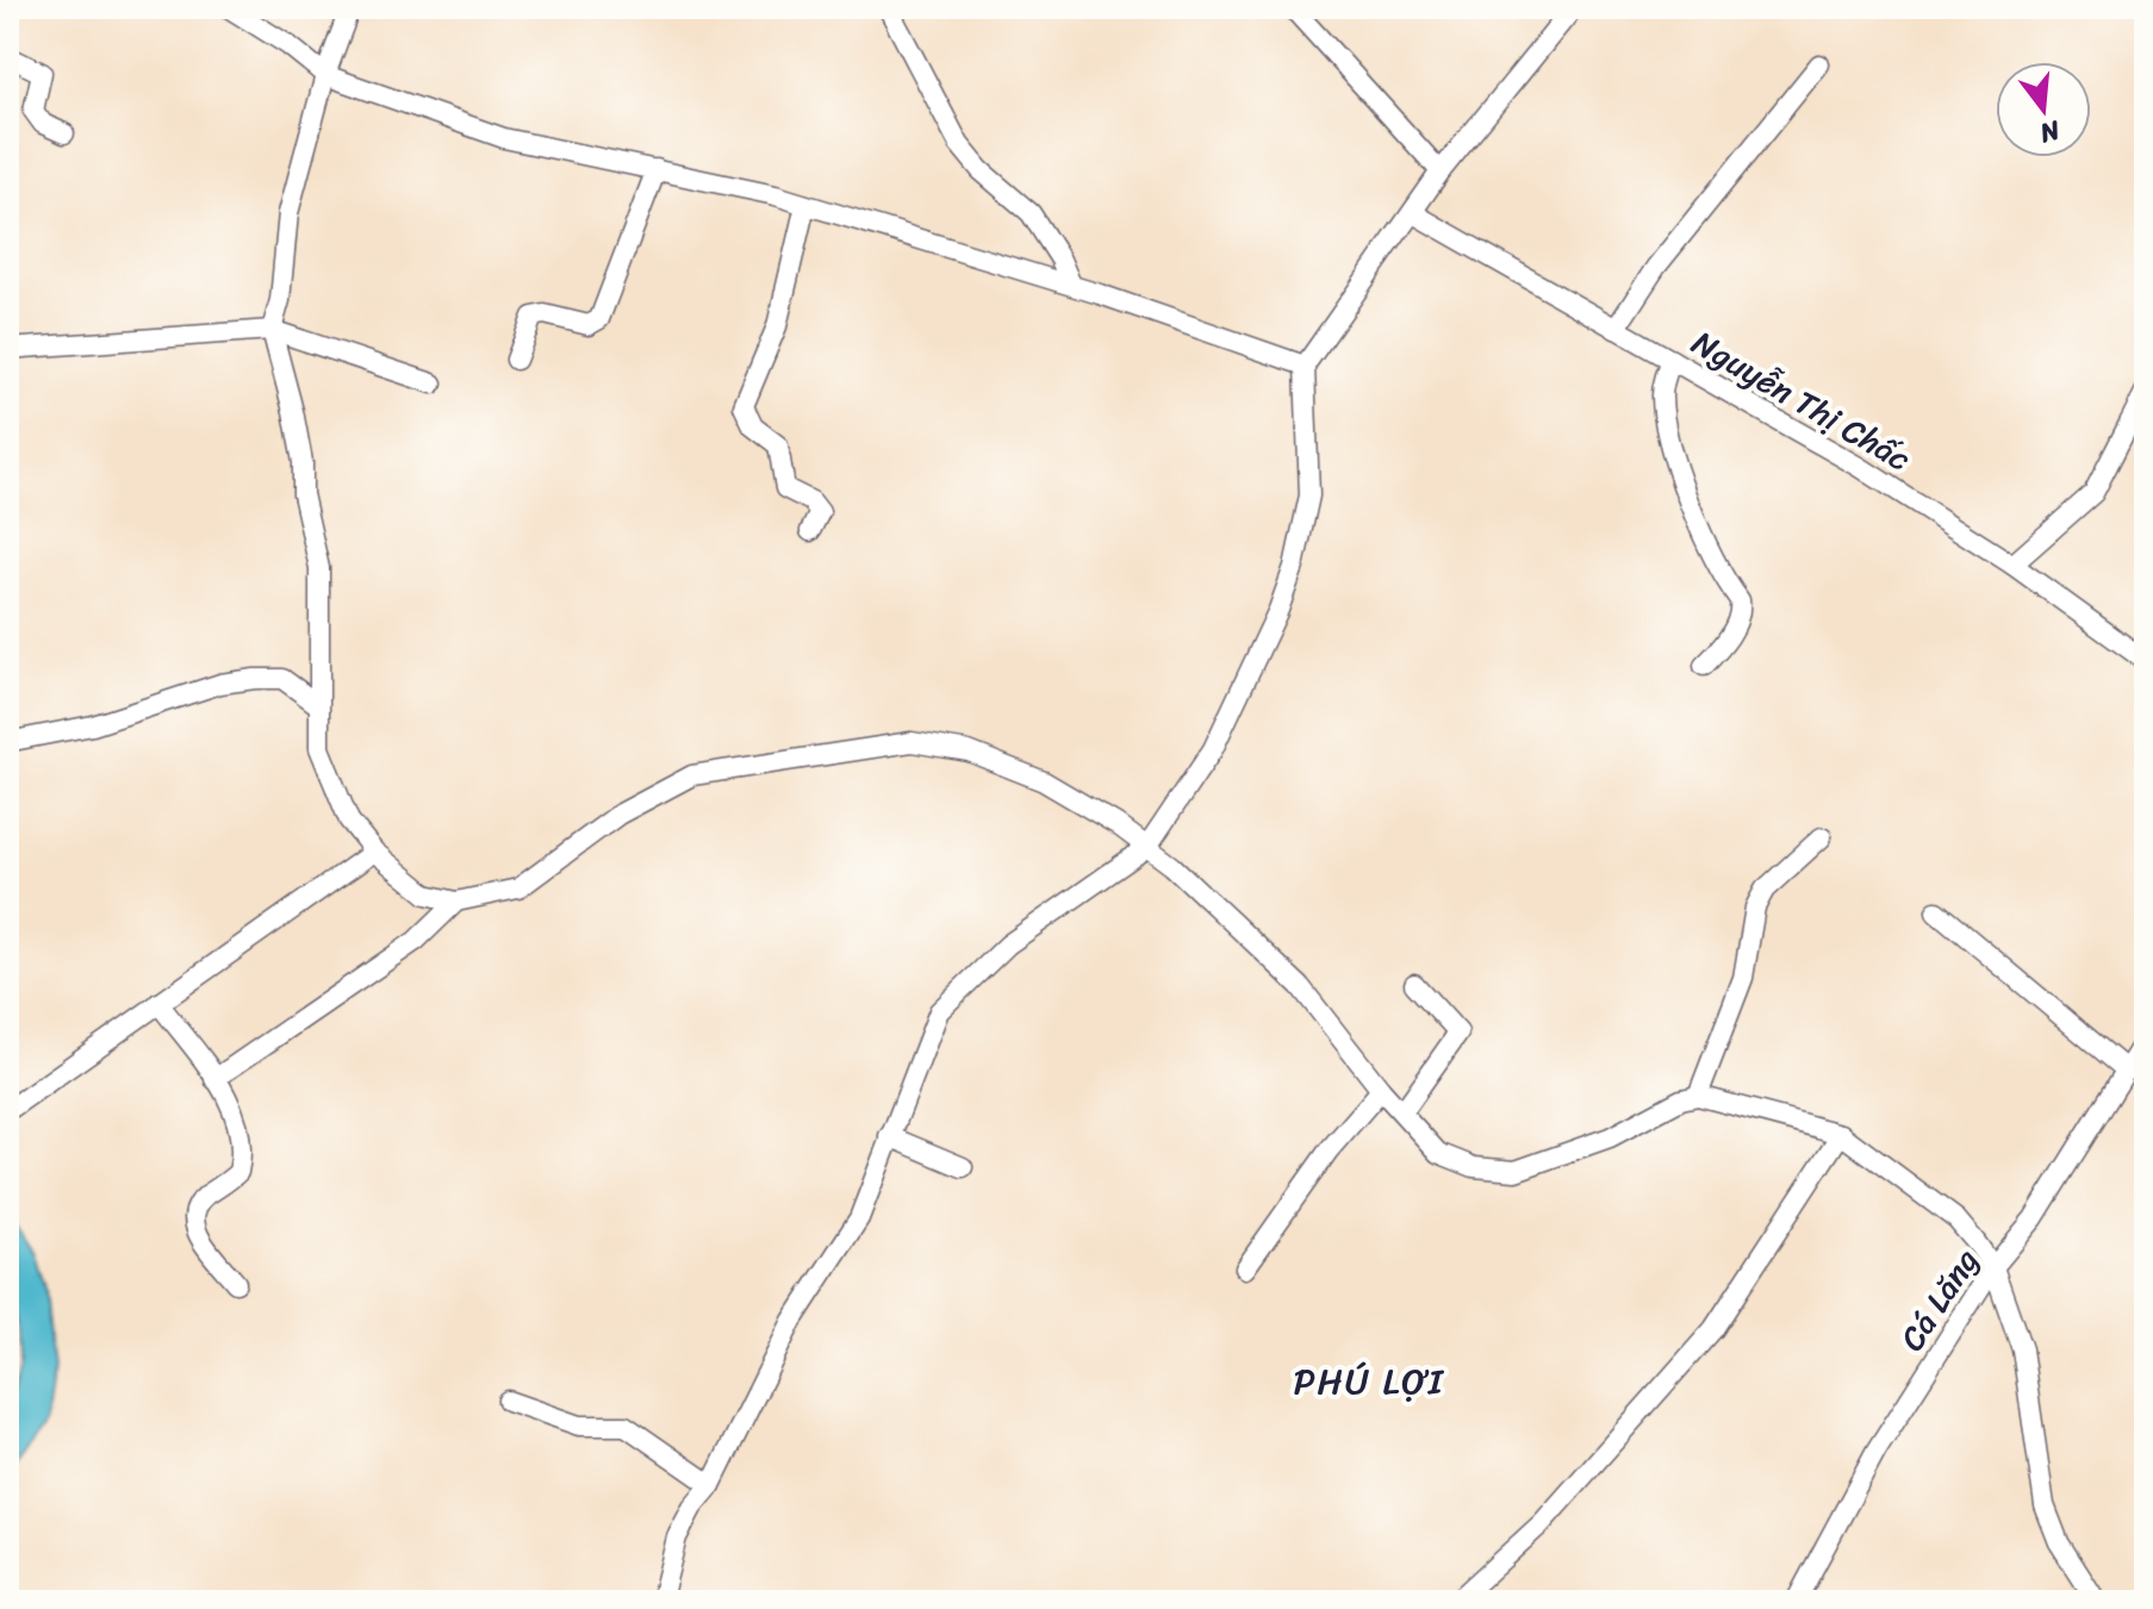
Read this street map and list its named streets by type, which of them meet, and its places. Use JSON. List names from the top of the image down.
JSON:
{
  "streets": {
    "street": ["Nguyễn Thị Chấc", "Cá Lăng"]
  },
  "districts": ["PHÚ LỢI"],
  "north": "bottom"
}
